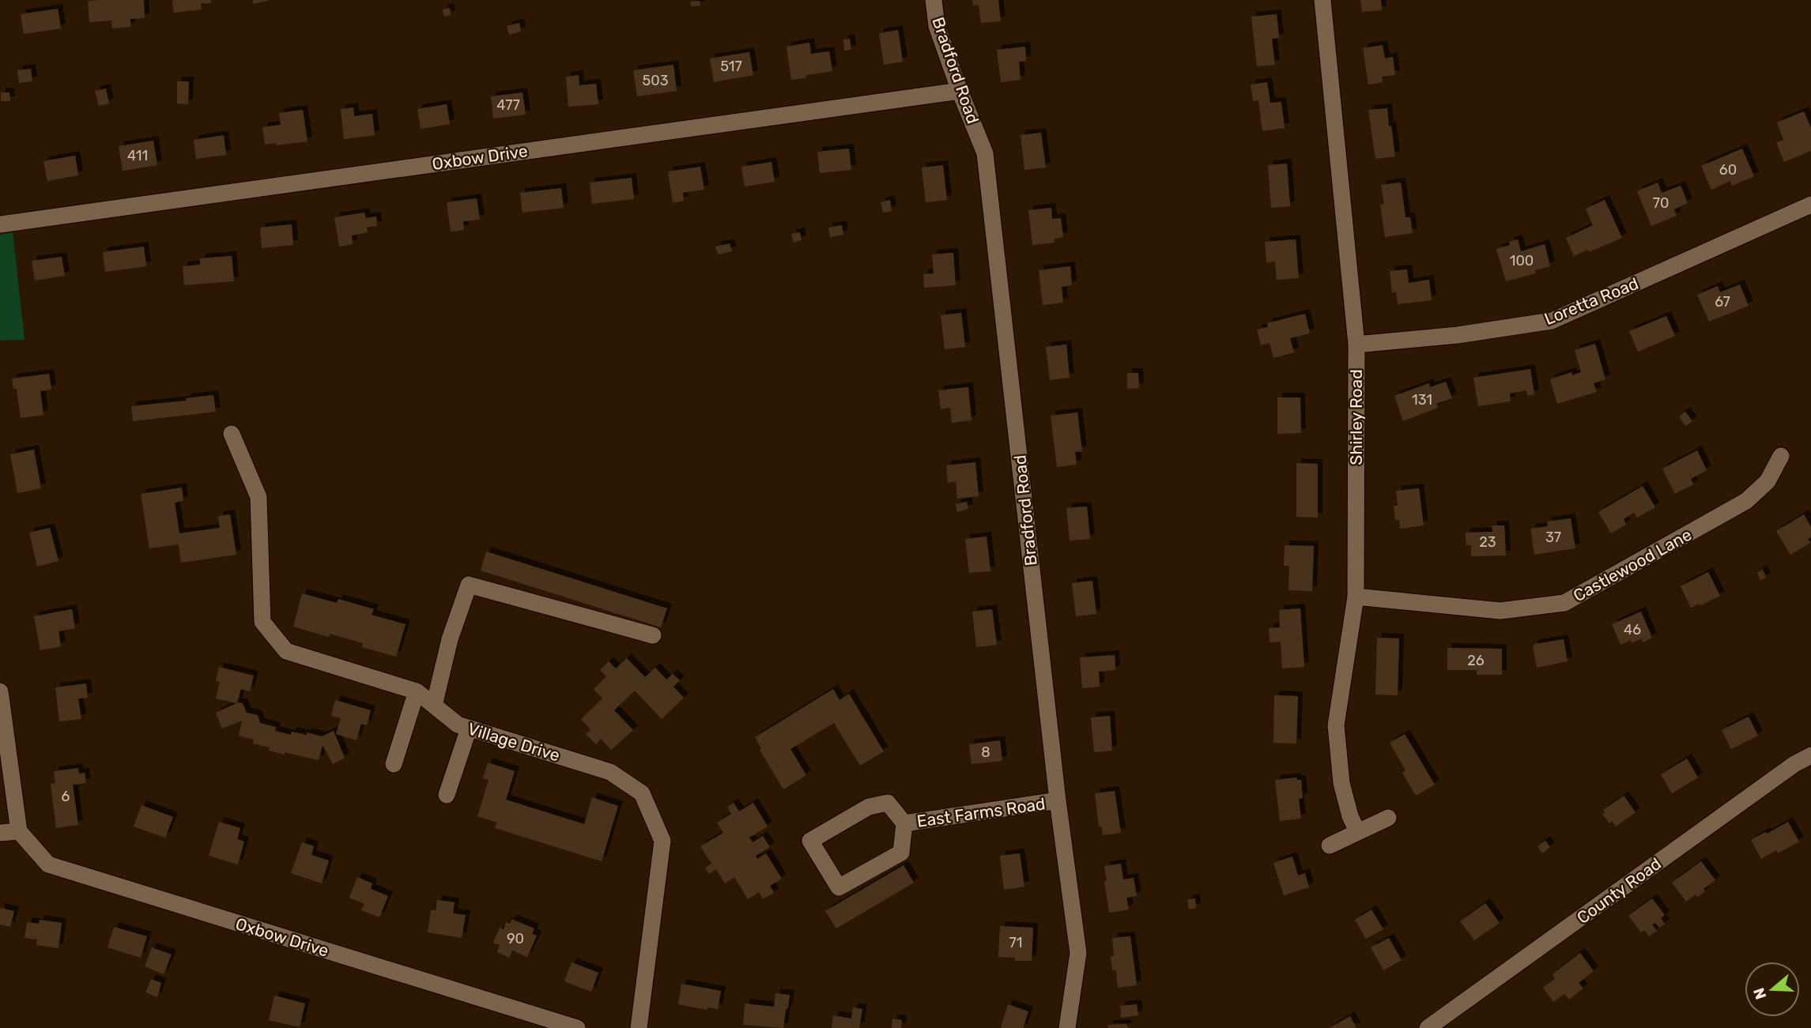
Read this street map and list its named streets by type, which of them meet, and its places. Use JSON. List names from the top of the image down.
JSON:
{
  "streets": {
    "street": [
      "Bradford Road",
      "Oxbow Drive",
      "Loretta Road",
      "Shirley Road",
      "Castlewood Lane",
      "Village Drive",
      "East Farms Road",
      "County Road"
    ]
  },
  "crossings": [
    ["Bradford Road", "Oxbow Drive"],
    ["Bradford Road", "East Farms Road"],
    ["Loretta Road", "Shirley Road"],
    ["Shirley Road", "Castlewood Lane"]
  ],
  "house_numbers": [
    "517",
    "503",
    "477",
    "411",
    "60",
    "70",
    "100",
    "67",
    "131",
    "37",
    "23",
    "46",
    "26",
    "8",
    "6",
    "90",
    "71"
  ],
  "north": "left"
}
